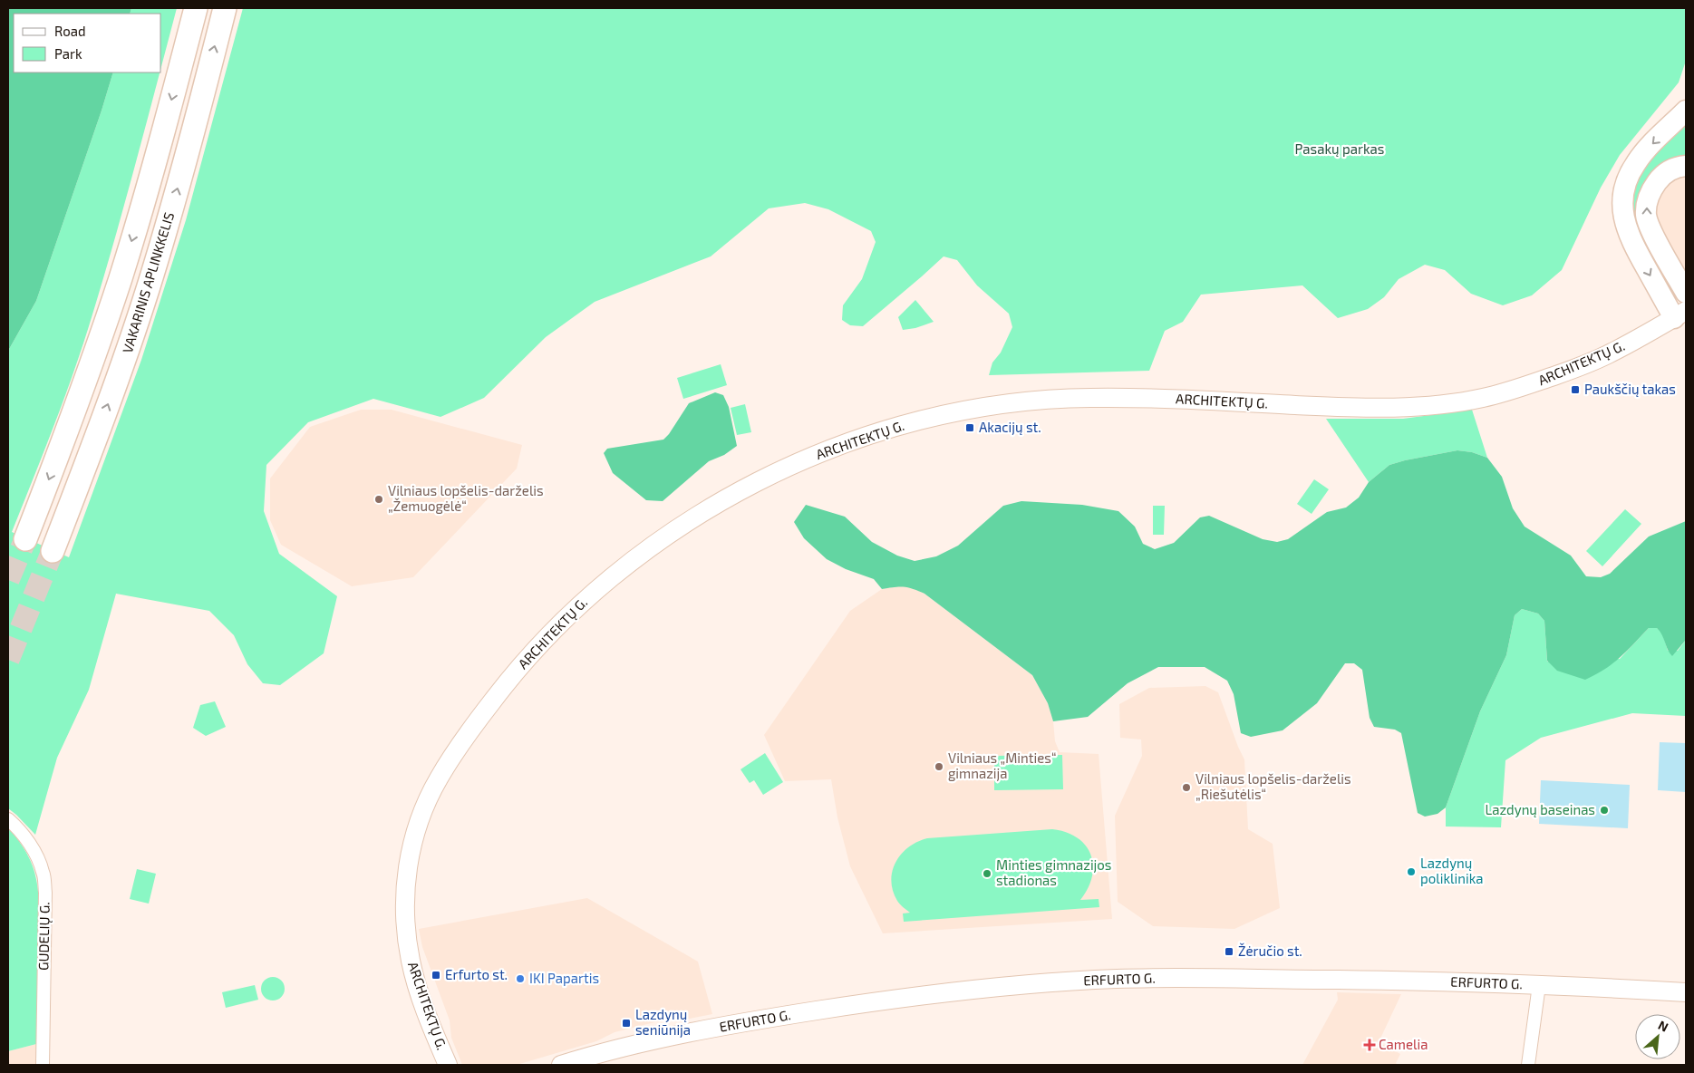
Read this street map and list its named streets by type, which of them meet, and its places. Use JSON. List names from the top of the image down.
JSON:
{
  "streets": {
    "highway": ["VAKARINIS APLINKKELIS"],
    "street": ["ARCHITEKTŲ G.", "GUDELIŲ G.", "ERFURTO G."]
  },
  "parks": ["Pasakų parkas"],
  "places": {
    "transit": [
      "Paukščių takas",
      "Akacijų st.",
      "Žėručio st.",
      "Erfurto st.",
      "Lazdynų seniūnija"
    ],
    "other": [
      "Vilniaus lopšelis-darželis „Žemuogėlė“",
      "Vilniaus „Minties“ gimnazija",
      "Vilniaus lopšelis-darželis „Riešutėlis“",
      "Lazdynų baseinas",
      "Lazdynų poliklinika",
      "Minties gimnazijos stadionas",
      "IKI Papartis"
    ],
    "health": ["Camelia"]
  },
  "legend": ["Road", "Park"],
  "north": "top right"
}
